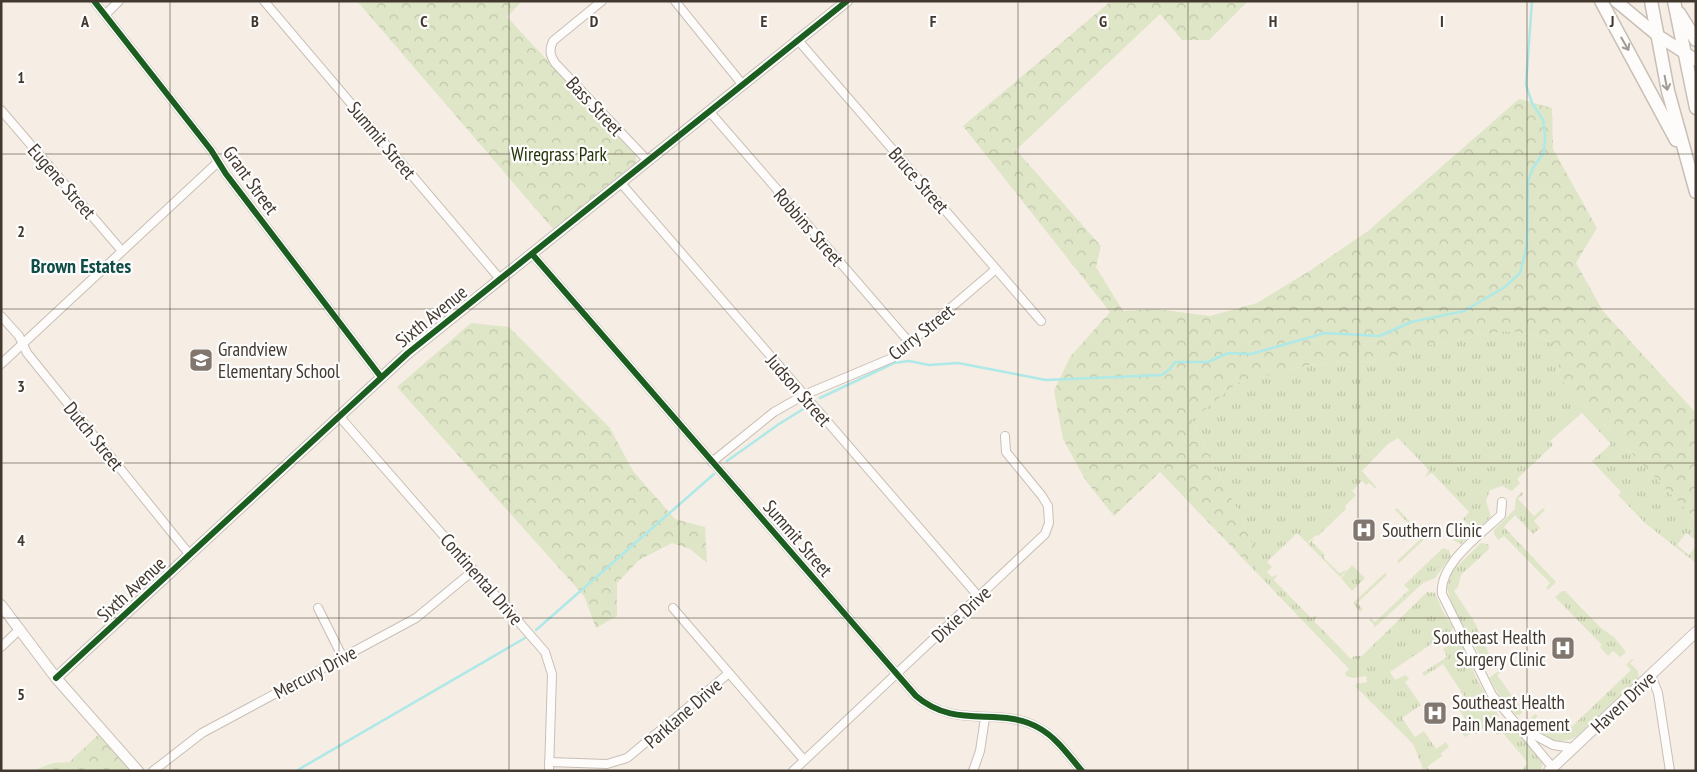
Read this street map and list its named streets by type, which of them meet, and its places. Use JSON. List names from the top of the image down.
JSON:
{
  "streets": {
    "street": [
      "Bass Street",
      "Summit Street",
      "Grant Street",
      "Bruce Street",
      "Eugene Street",
      "Robbins Street",
      "Sixth Avenue",
      "Curry Street",
      "Judson Street",
      "Dutch Street",
      "Continental Drive",
      "Dixie Drive",
      "Mercury Drive",
      "Haven Drive",
      "Parklane Drive"
    ]
  },
  "crossings": [
    ["Bass Street", "Sixth Avenue"],
    ["Summit Street", "Sixth Avenue"],
    ["Summit Street", "Curry Street"],
    ["Summit Street", "Dixie Drive"],
    ["Grant Street", "Sixth Avenue"],
    ["Bruce Street", "Sixth Avenue"],
    ["Bruce Street", "Curry Street"],
    ["Robbins Street", "Sixth Avenue"],
    ["Robbins Street", "Curry Street"],
    ["Sixth Avenue", "Judson Street"],
    ["Sixth Avenue", "Dutch Street"],
    ["Sixth Avenue", "Continental Drive"],
    ["Curry Street", "Judson Street"],
    ["Judson Street", "Dixie Drive"],
    ["Continental Drive", "Mercury Drive"],
    ["Continental Drive", "Parklane Drive"]
  ],
  "districts": ["Brown Estates"],
  "parks": ["Wiregrass Park"],
  "places": {
    "school or university": ["Grandview Elementary School"],
    "hospital": ["Southern Clinic", "Southeast Health Surgery Clinic", "Southeast Health Pain Management"]
  },
  "grid": {
    "columns": [
      "A",
      "B",
      "C",
      "D",
      "E",
      "F",
      "G",
      "H",
      "I",
      "J"
    ],
    "rows": [
      "1",
      "2",
      "3",
      "4",
      "5"
    ]
  }
}
